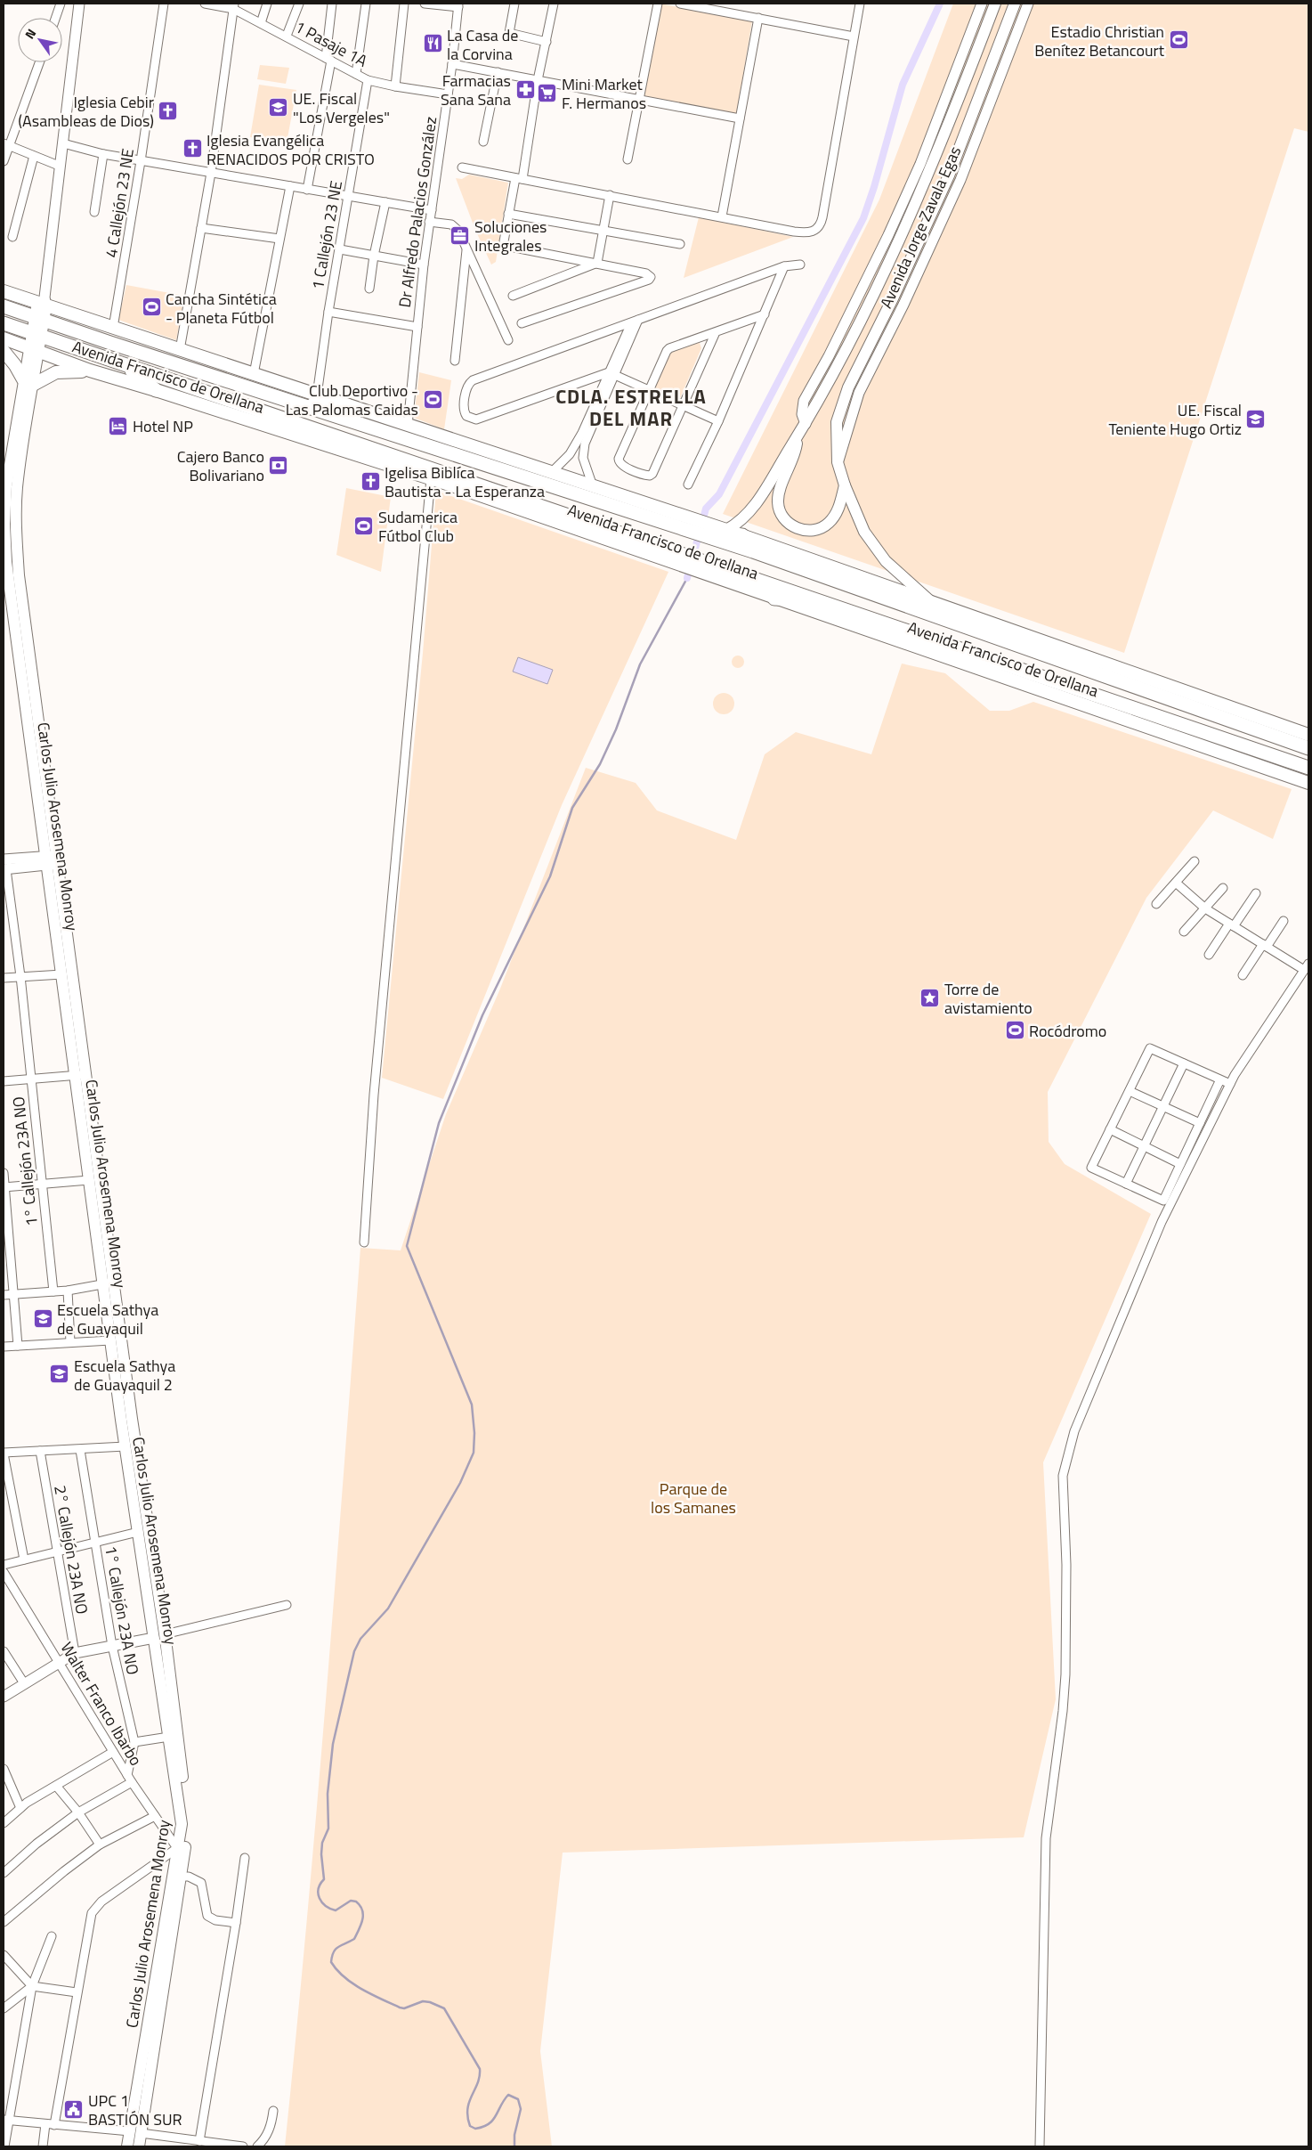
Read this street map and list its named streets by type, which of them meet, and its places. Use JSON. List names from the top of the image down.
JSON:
{
  "streets": {
    "highway": ["Avenida Francisco de Orellana"],
    "main road": ["Avenida Jorge Zavala Egas", "Carlos Julio Arosemena Monroy"],
    "street": [
      "1 Pasaje 1A",
      "4 Callejón 23 NE",
      "Dr Alfredo Palacios González",
      "1 Callejón 23 NE",
      "1° Callejón 23A NO",
      "2° Callejón 23A NO",
      "Walter Franco Ibarbo"
    ]
  },
  "crossings": [
    ["1 Pasaje 1A", "Dr Alfredo Palacios González"],
    ["1 Pasaje 1A", "1 Callejón 23 NE"],
    ["4 Callejón 23 NE", "Avenida Francisco de Orellana"],
    ["Dr Alfredo Palacios González", "Avenida Francisco de Orellana"],
    ["Avenida Jorge Zavala Egas", "Avenida Francisco de Orellana"],
    ["1 Callejón 23 NE", "Avenida Francisco de Orellana"],
    ["Avenida Francisco de Orellana", "Carlos Julio Arosemena Monroy"],
    ["Carlos Julio Arosemena Monroy", "Walter Franco Ibarbo"],
    ["1° Callejón 23A NO", "Walter Franco Ibarbo"]
  ],
  "districts": ["CDLA. ESTRELLA DEL MAR"],
  "parks": ["Parque de los Samanes"],
  "places": {
    "sports": [
      "Estadio Christian Benítez Betancourt",
      "Cancha Sintética - Planeta Fútbol",
      "Club Deportivo - Las Palomas Caidas",
      "Sudamerica Fútbol Club",
      "Rocódromo"
    ],
    "restaurant": ["La Casa de la Corvina"],
    "pharmacy": ["Farmacias Sana Sana"],
    "supermarket": ["Mini Market F. Hermanos"],
    "school or university": [
      "UE. Fiscal \"Los Vergeles\"",
      "UE. Fiscal Teniente Hugo Ortiz",
      "Escuela Sathya de Guayaquil",
      "Escuela Sathya de Guayaquil 2"
    ],
    "church": ["Iglesia Cebir (Asambleas de Dios)", "Iglesia Evangélica RENACIDOS POR CRISTO", "Igelisa Biblíca Bautista - La Esperanza"],
    "office": ["Soluciones Integrales"],
    "hotel": ["Hotel NP"],
    "bank": ["Cajero Banco Bolivariano"],
    "place": ["Torre de avistamiento"],
    "public building": ["UPC 1 BASTIÓN SUR"]
  },
  "north": "top left"
}
